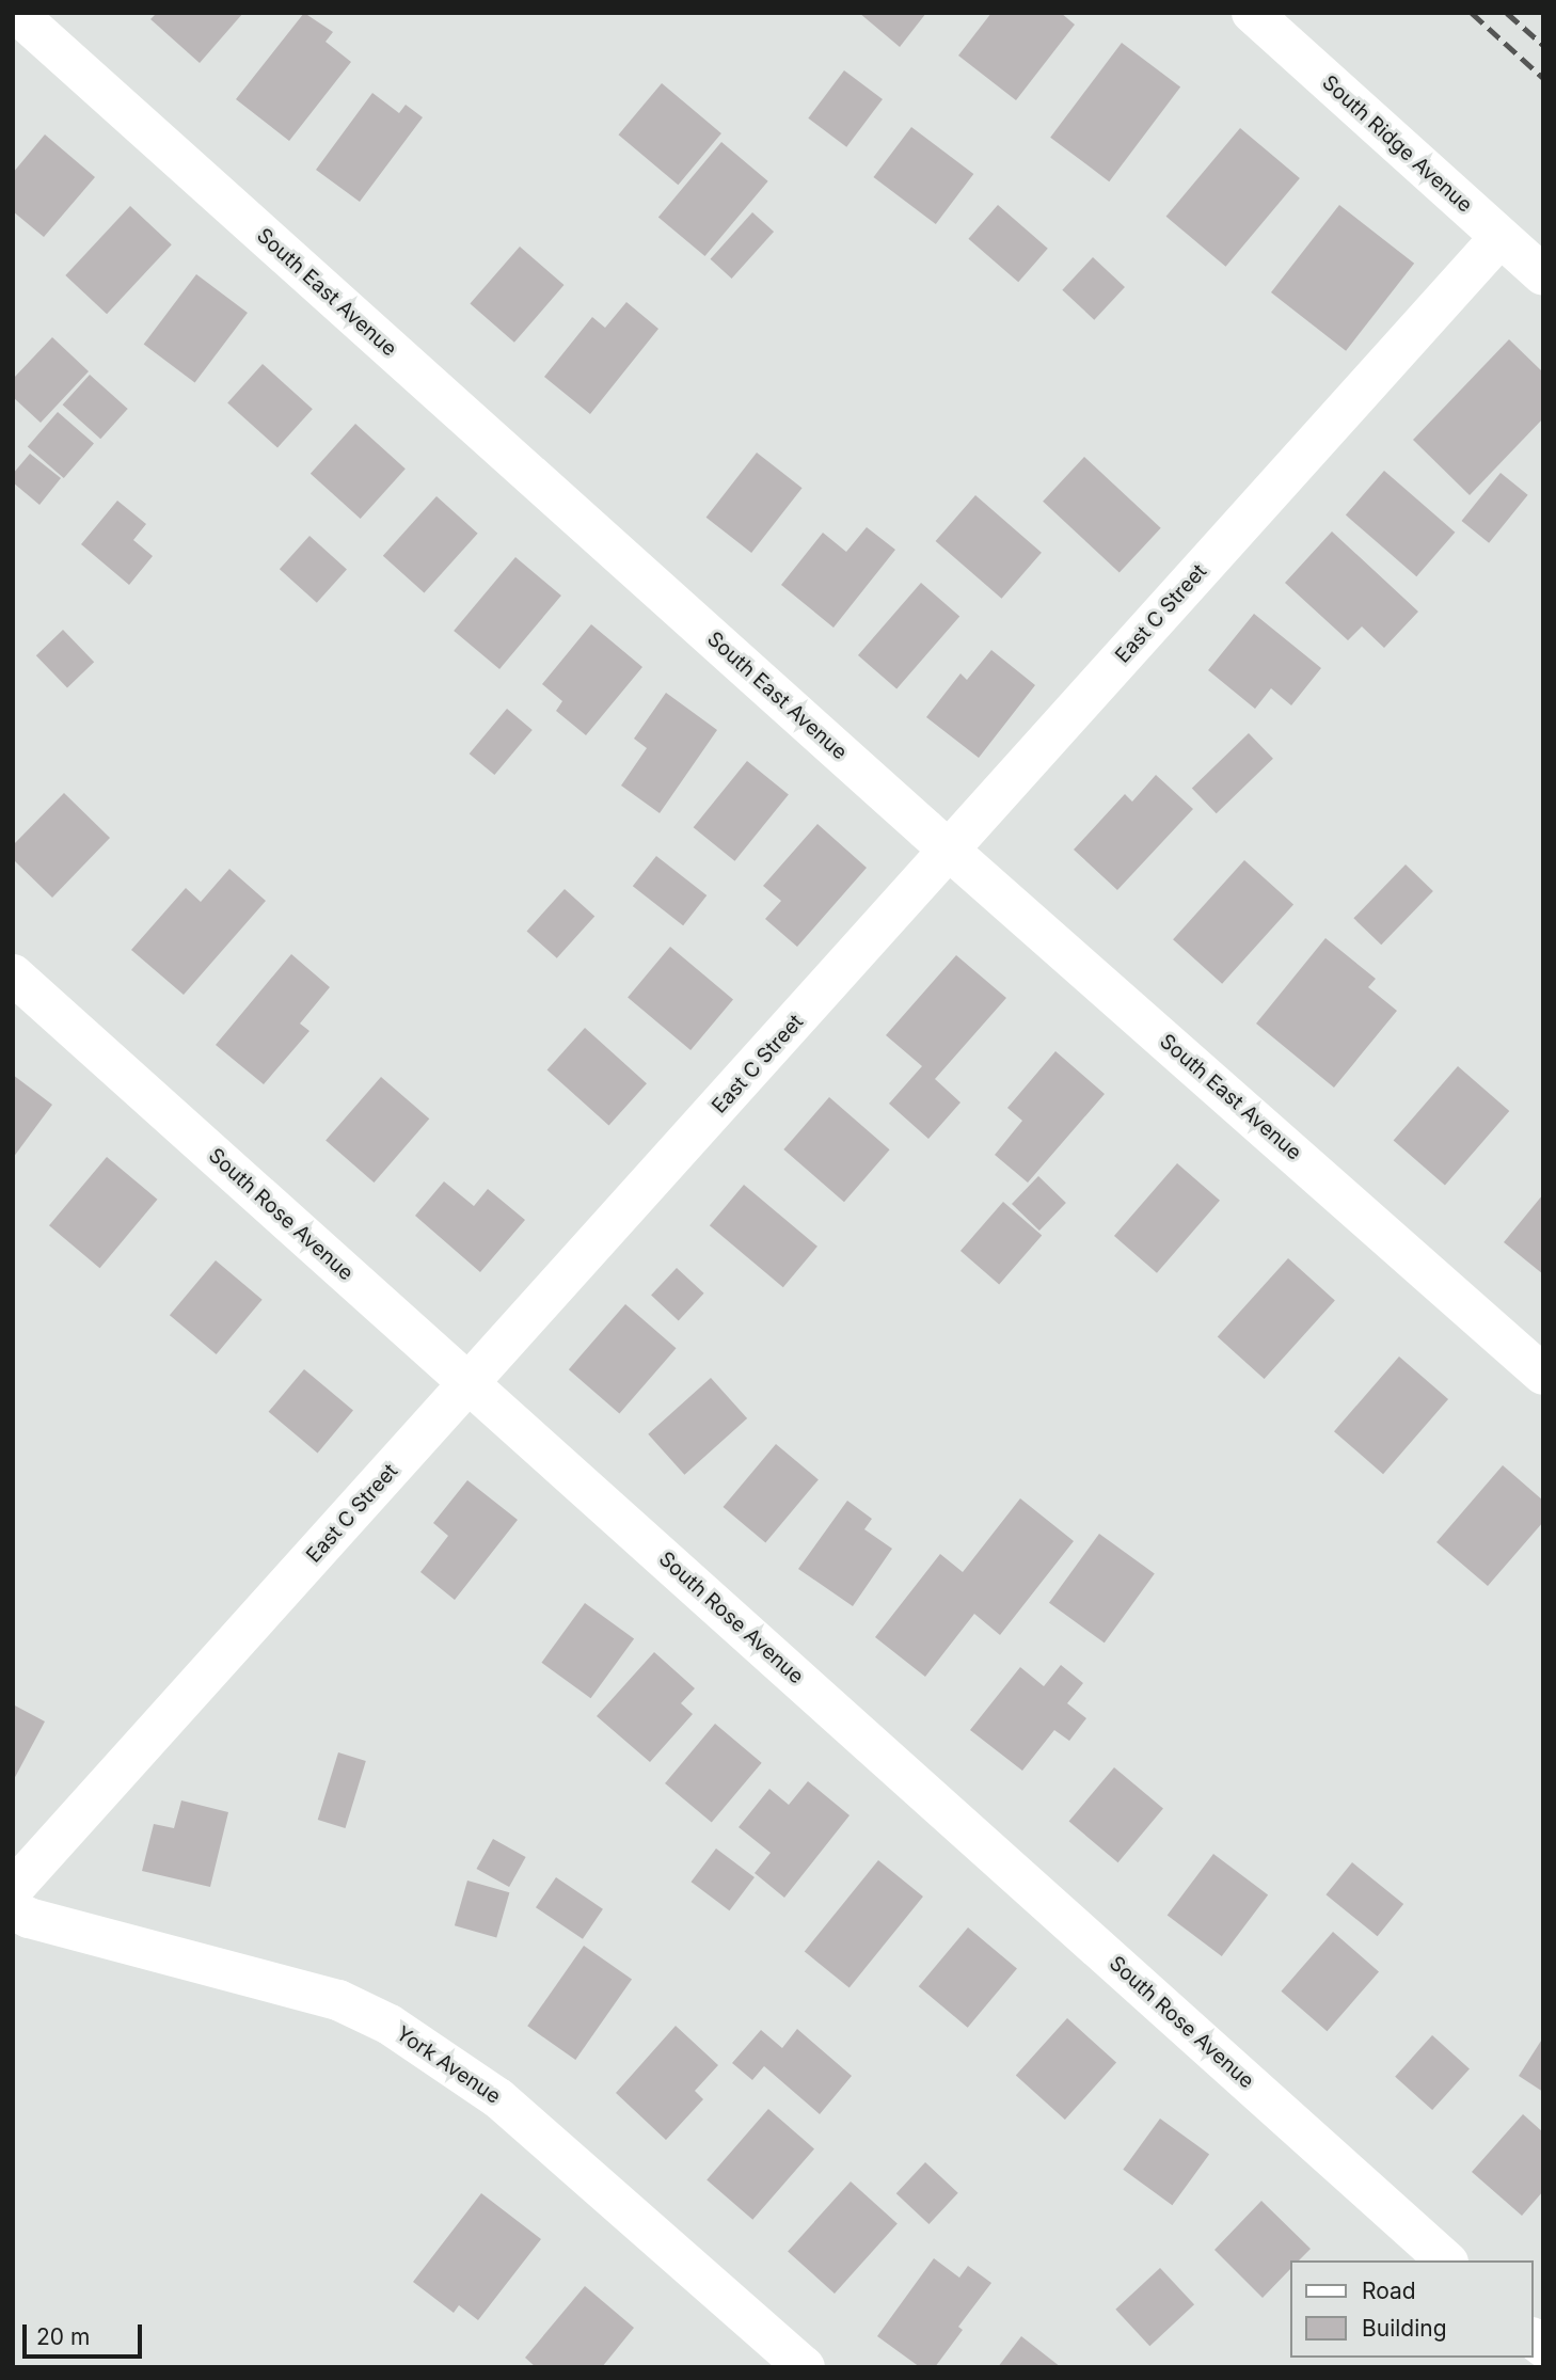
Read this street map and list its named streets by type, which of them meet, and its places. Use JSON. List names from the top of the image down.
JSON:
{
  "streets": {
    "street": [
      "South Ridge Avenue",
      "South East Avenue",
      "East C Street",
      "South Rose Avenue",
      "York Avenue"
    ]
  },
  "crossings": [
    ["South Ridge Avenue", "East C Street"],
    ["South East Avenue", "East C Street"],
    ["East C Street", "South Rose Avenue"]
  ],
  "legend": ["Road", "Building"],
  "scale_bar": "20 m"
}
